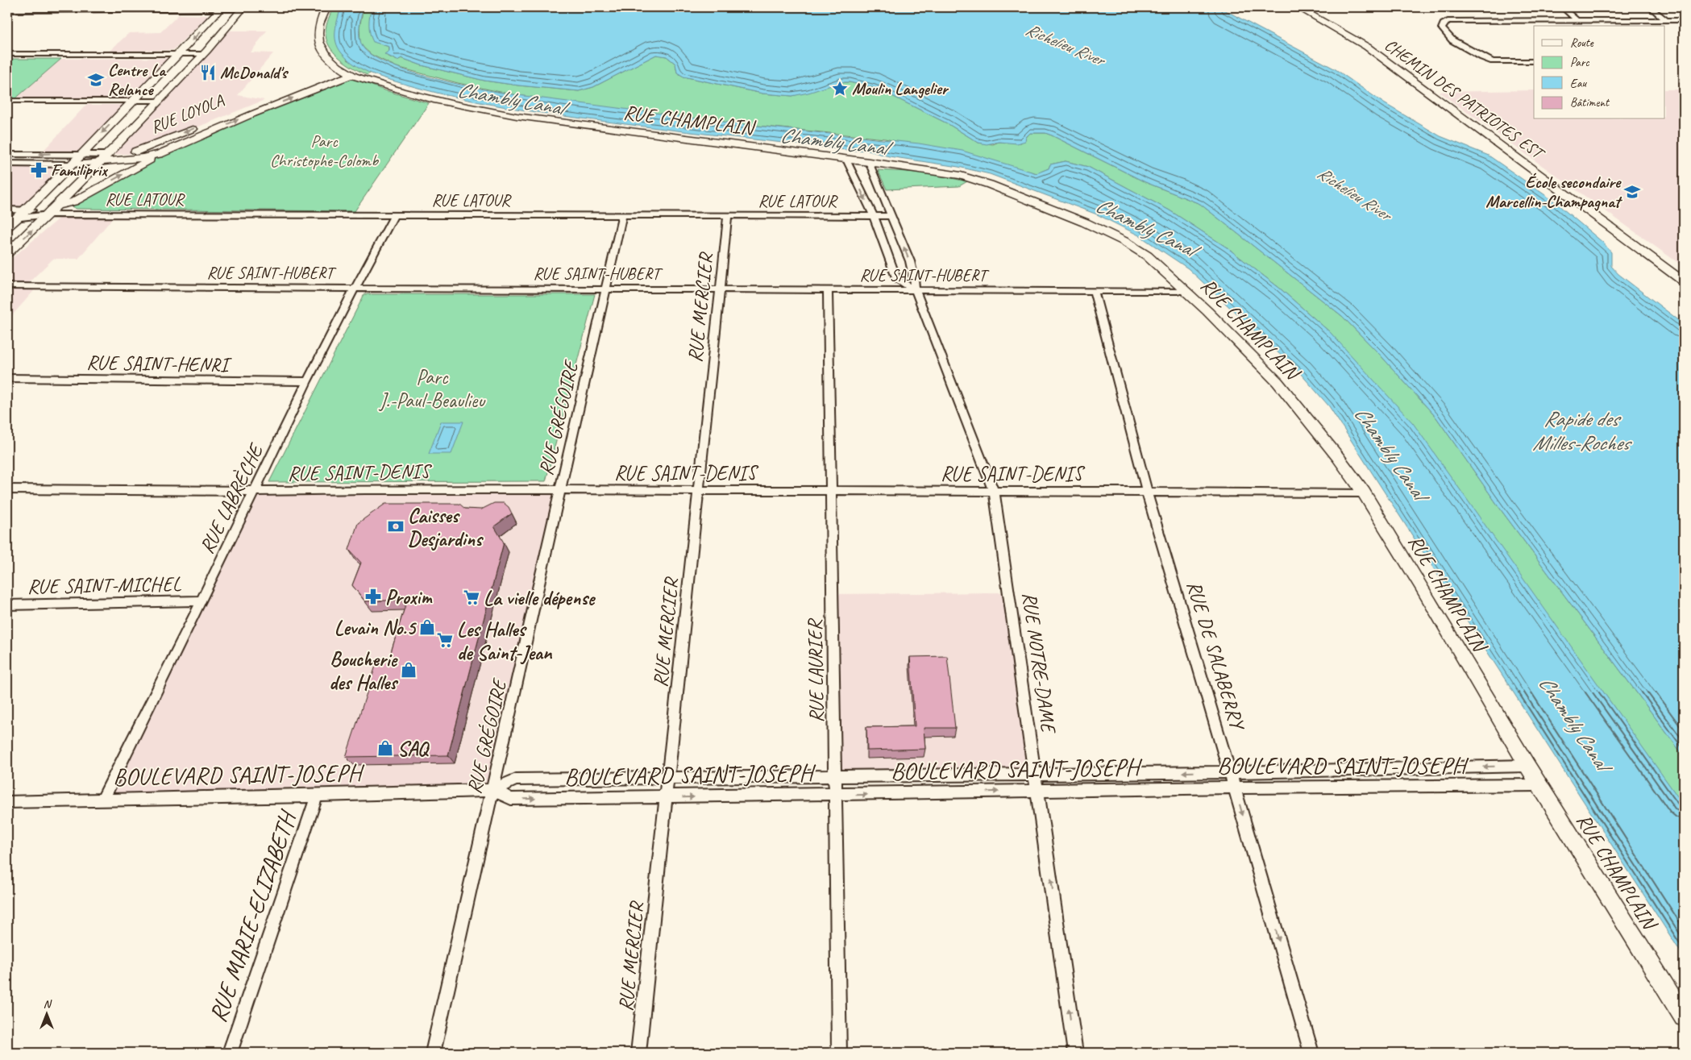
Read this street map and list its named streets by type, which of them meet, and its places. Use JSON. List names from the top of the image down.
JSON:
{
  "streets": {
    "street": [
      "CHEMIN DES PATRIOTES EST",
      "RUE LOYOLA",
      "RUE CHAMPLAIN",
      "RUE LATOUR",
      "RUE SAINT-HUBERT",
      "RUE MERCIER",
      "RUE SAINT-HENRI",
      "RUE GRÉGOIRE",
      "RUE SAINT-DENIS",
      "RUE LABRÈCHE",
      "RUE SAINT-MICHEL",
      "RUE DE SALABERRY",
      "RUE NOTRE-DAME",
      "RUE LAURIER",
      "BOULEVARD SAINT-JOSEPH",
      "RUE MARIE-ELIZABETH"
    ]
  },
  "crossings": [
    ["RUE LOYOLA", "RUE CHAMPLAIN"],
    ["RUE CHAMPLAIN", "RUE SAINT-HUBERT"],
    ["RUE CHAMPLAIN", "RUE SAINT-DENIS"],
    ["RUE CHAMPLAIN", "RUE NOTRE-DAME"],
    ["RUE CHAMPLAIN", "BOULEVARD SAINT-JOSEPH"],
    ["RUE LATOUR", "RUE MERCIER"],
    ["RUE LATOUR", "RUE GRÉGOIRE"],
    ["RUE LATOUR", "RUE LABRÈCHE"],
    ["RUE LATOUR", "RUE NOTRE-DAME"],
    ["RUE SAINT-HUBERT", "RUE MERCIER"],
    ["RUE SAINT-HUBERT", "RUE GRÉGOIRE"],
    ["RUE SAINT-HUBERT", "RUE LABRÈCHE"],
    ["RUE SAINT-HUBERT", "RUE DE SALABERRY"],
    ["RUE SAINT-HUBERT", "RUE NOTRE-DAME"],
    ["RUE SAINT-HUBERT", "RUE LAURIER"],
    ["RUE MERCIER", "RUE SAINT-DENIS"],
    ["RUE MERCIER", "BOULEVARD SAINT-JOSEPH"],
    ["RUE SAINT-HENRI", "RUE LABRÈCHE"],
    ["RUE GRÉGOIRE", "RUE SAINT-DENIS"],
    ["RUE GRÉGOIRE", "BOULEVARD SAINT-JOSEPH"],
    ["RUE SAINT-DENIS", "RUE LABRÈCHE"],
    ["RUE SAINT-DENIS", "RUE DE SALABERRY"],
    ["RUE SAINT-DENIS", "RUE NOTRE-DAME"],
    ["RUE SAINT-DENIS", "RUE LAURIER"],
    ["RUE LABRÈCHE", "RUE SAINT-MICHEL"],
    ["RUE LABRÈCHE", "BOULEVARD SAINT-JOSEPH"],
    ["RUE DE SALABERRY", "BOULEVARD SAINT-JOSEPH"],
    ["RUE NOTRE-DAME", "BOULEVARD SAINT-JOSEPH"],
    ["RUE LAURIER", "BOULEVARD SAINT-JOSEPH"],
    ["BOULEVARD SAINT-JOSEPH", "RUE MARIE-ELIZABETH"]
  ],
  "one_way": ["RUE NOTRE-DAME"],
  "water": ["Richelieu River", "Chambly Canal", "Rapide des Milles-Roches"],
  "parks": ["Parc Christophe-Colomb", "Parc J.-Paul-Beaulieu"],
  "places": {
    "restaurant": ["McDonald's"],
    "school or university": ["Centre La Relance", "École secondaire Marcellin-Champagnat"],
    "place": ["Moulin Langelier"],
    "pharmacy": ["Familiprix", "Proxim"],
    "bank": ["Caisses Desjardins"],
    "supermarket": ["La vielle dépense", "Les Halles de Saint-Jean"],
    "shop": ["Levain No.5", "Boucherie des Halles", "SAQ"]
  },
  "legend": [
    "Route",
    "Parc",
    "Eau",
    "Bâtiment"
  ],
  "north": "top"
}
